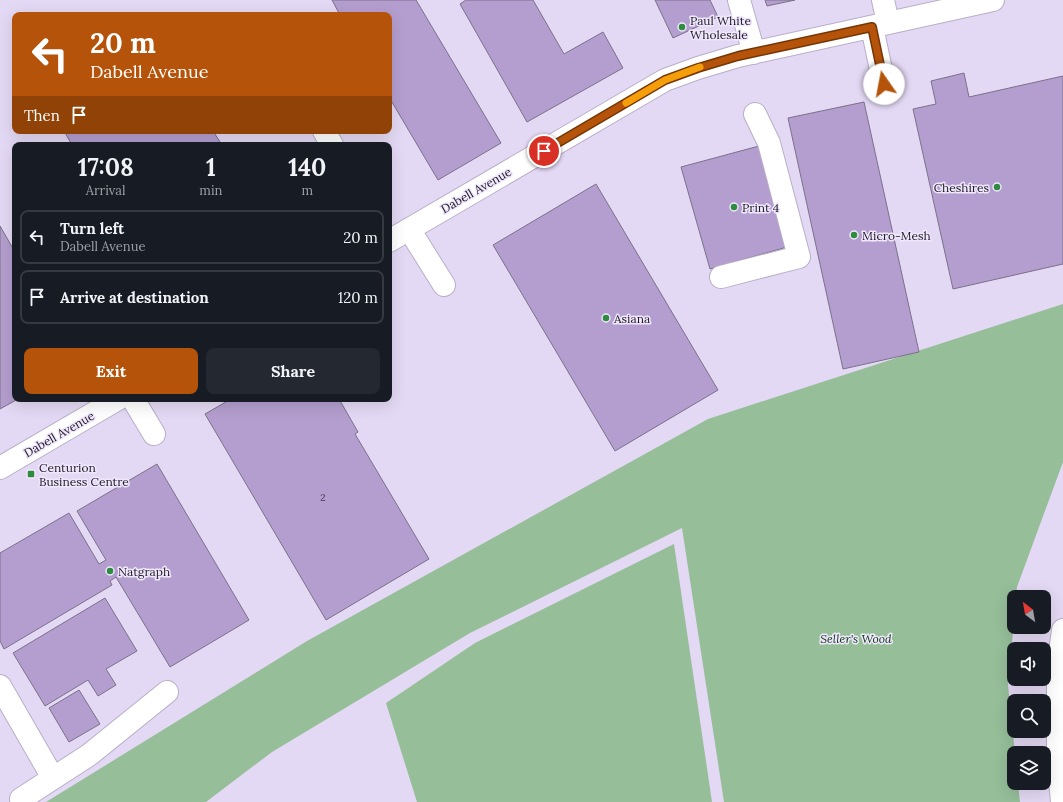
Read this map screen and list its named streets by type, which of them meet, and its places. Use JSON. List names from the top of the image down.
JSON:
{
  "streets": {
    "street": ["Dabell Avenue"]
  },
  "parks": ["Seller's Wood"],
  "places": {
    "other": [
      "Paul White Wholesale",
      "Cheshires",
      "Print 4",
      "Micro-Mesh",
      "Asiana",
      "Natgraph"
    ],
    "transit": ["Centurion Business Centre"]
  },
  "house_numbers": ["2"],
  "north": "top left",
  "page": {
    "turn": ["20 m", "Dabell Avenue"],
    "then": "Then",
    "eta": [
      "17:08",
      "Arrival",
      "1",
      "min",
      "140",
      "m"
    ],
    "list": [
      {
        "name": "Turn left",
        "note": "Dabell Avenue",
        "value": "20 m"
      },
      {
        "name": "Arrive at destination",
        "value": "120 m"
      }
    ],
    "buttons": ["Exit", "Share"]
  }
}
